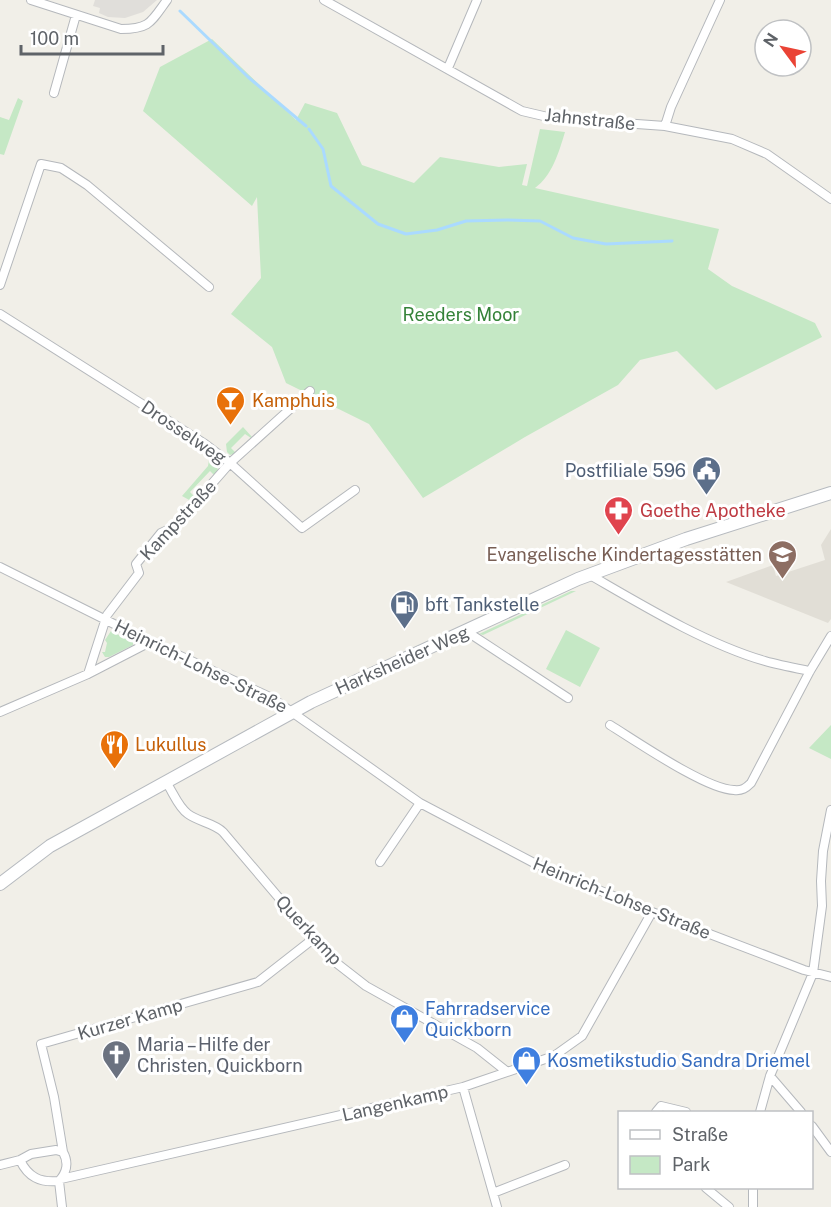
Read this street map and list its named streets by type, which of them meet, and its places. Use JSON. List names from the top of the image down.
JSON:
{
  "streets": {
    "main road": ["Harksheider Weg"],
    "street": [
      "Jahnstraße",
      "Drosselweg",
      "Kampstraße",
      "Heinrich-Lohse-Straße",
      "Querkamp",
      "Kurzer Kamp",
      "Langenkamp"
    ]
  },
  "crossings": [
    ["Drosselweg", "Kampstraße"],
    ["Kampstraße", "Heinrich-Lohse-Straße"],
    ["Harksheider Weg", "Heinrich-Lohse-Straße"],
    ["Harksheider Weg", "Querkamp"],
    ["Heinrich-Lohse-Straße", "Langenkamp"],
    ["Querkamp", "Kurzer Kamp"],
    ["Querkamp", "Langenkamp"],
    ["Kurzer Kamp", "Langenkamp"]
  ],
  "parks": ["Reeders Moor"],
  "places": {
    "bar": ["Kamphuis"],
    "public building": ["Postfiliale 596"],
    "pharmacy": ["Goethe Apotheke"],
    "school or university": ["Evangelische Kindertagesstätten"],
    "fuel station": ["bft Tankstelle"],
    "restaurant": ["Lukullus"],
    "shop": ["Fahrradservice Quickborn", "Kosmetikstudio Sandra Driemel"],
    "church": ["Maria – Hilfe der Christen, Quickborn"]
  },
  "legend": ["Straße", "Park"],
  "scale_bar": "100 m",
  "north": "top left"
}
